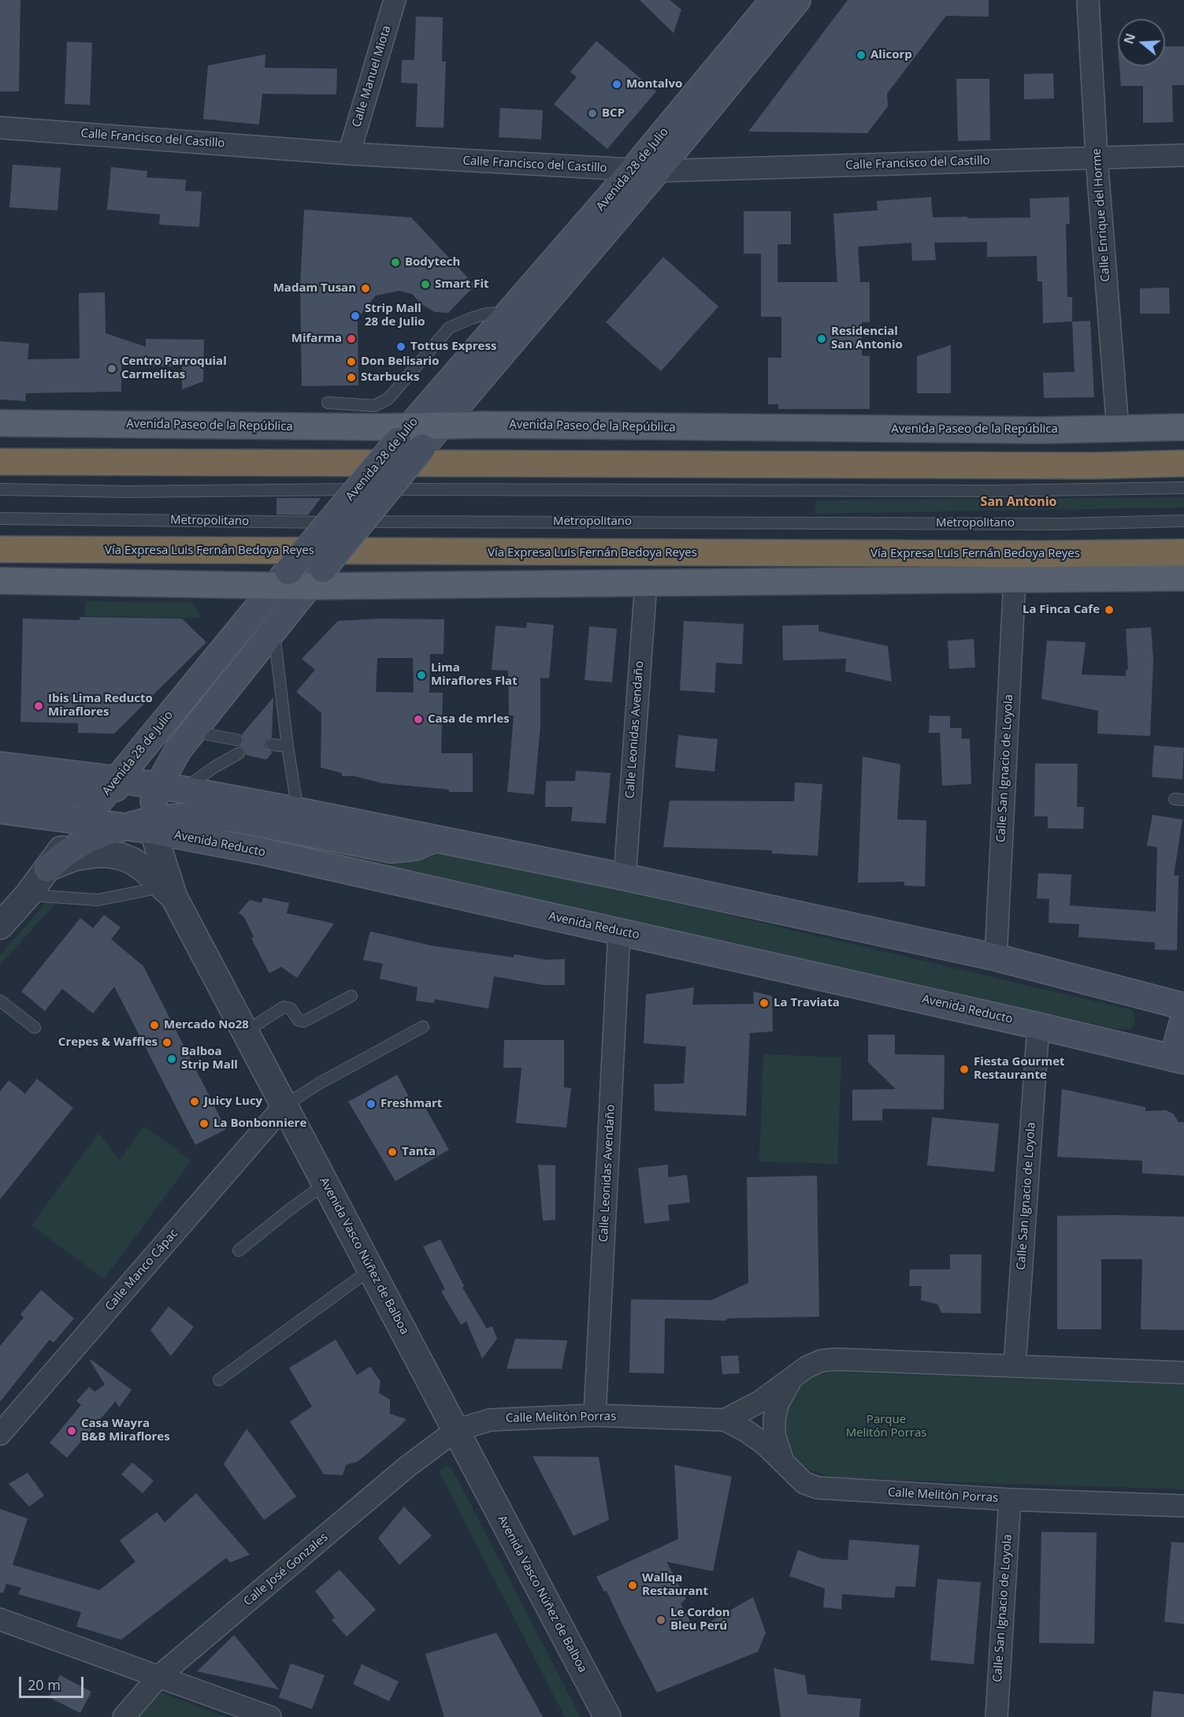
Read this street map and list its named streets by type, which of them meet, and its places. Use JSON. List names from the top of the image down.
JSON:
{
  "streets": {
    "highway": ["Vía Expresa Luis Fernán Bedoya Reyes"],
    "main road": [
      "Avenida 28 de Julio",
      "Avenida Paseo de la República",
      "Avenida Reducto",
      "Avenida Vasco Núñez de Balboa"
    ],
    "street": [
      "Calle Manuel Miota",
      "Calle Francisco del Castillo",
      "Calle Enrique del Horme",
      "Calle Leonidas Avendaño",
      "Calle San Ignacio de Loyola",
      "Calle Manco Cápac",
      "Calle Melitón Porras",
      "Calle José Gonzales"
    ],
    "lane": ["Metropolitano"]
  },
  "crossings": [
    ["Calle Manuel Miota", "Calle Francisco del Castillo"],
    ["Calle Francisco del Castillo", "Avenida 28 de Julio"],
    ["Calle Francisco del Castillo", "Calle Enrique del Horme"],
    ["Avenida 28 de Julio", "Avenida Paseo de la República"],
    ["Avenida 28 de Julio", "Avenida Reducto"],
    ["Avenida 28 de Julio", "Avenida Vasco Núñez de Balboa"],
    ["Calle Enrique del Horme", "Avenida Paseo de la República"],
    ["Calle Leonidas Avendaño", "Avenida Reducto"],
    ["Calle Leonidas Avendaño", "Calle Melitón Porras"],
    ["Calle San Ignacio de Loyola", "Avenida Reducto"],
    ["Calle San Ignacio de Loyola", "Calle Melitón Porras"],
    ["Avenida Reducto", "Avenida Vasco Núñez de Balboa"],
    ["Avenida Vasco Núñez de Balboa", "Calle Manco Cápac"],
    ["Avenida Vasco Núñez de Balboa", "Calle Melitón Porras"],
    ["Avenida Vasco Núñez de Balboa", "Calle José Gonzales"],
    ["Calle Melitón Porras", "Calle José Gonzales"]
  ],
  "districts": ["San Antonio"],
  "parks": ["Parque Melitón Porras"],
  "places": [
    "Alicorp",
    "Montalvo",
    "BCP",
    "Bodytech",
    "Smart Fit",
    "Madam Tusan",
    "Strip Mall 28 de Julio",
    "Mifarma",
    "Residencial San Antonio",
    "Tottus Express",
    "Don Belisario",
    "Centro Parroquial Carmelitas",
    "Starbucks",
    "La Finca Cafe",
    "Lima Miraflores Flat",
    "Ibis Lima Reducto Miraflores",
    "Casa de mrles",
    "La Traviata",
    "Mercado No28",
    "Crepes & Waffles",
    "Balboa Strip Mall",
    "Fiesta Gourmet Restaurante",
    "Juicy Lucy",
    "Freshmart",
    "La Bonbonniere",
    "Tanta",
    "Casa Wayra B&B Miraflores",
    "Wallqa Restaurant",
    "Le Cordon Bleu Perú"
  ],
  "scale_bar": "20 m",
  "north": "left"
}
